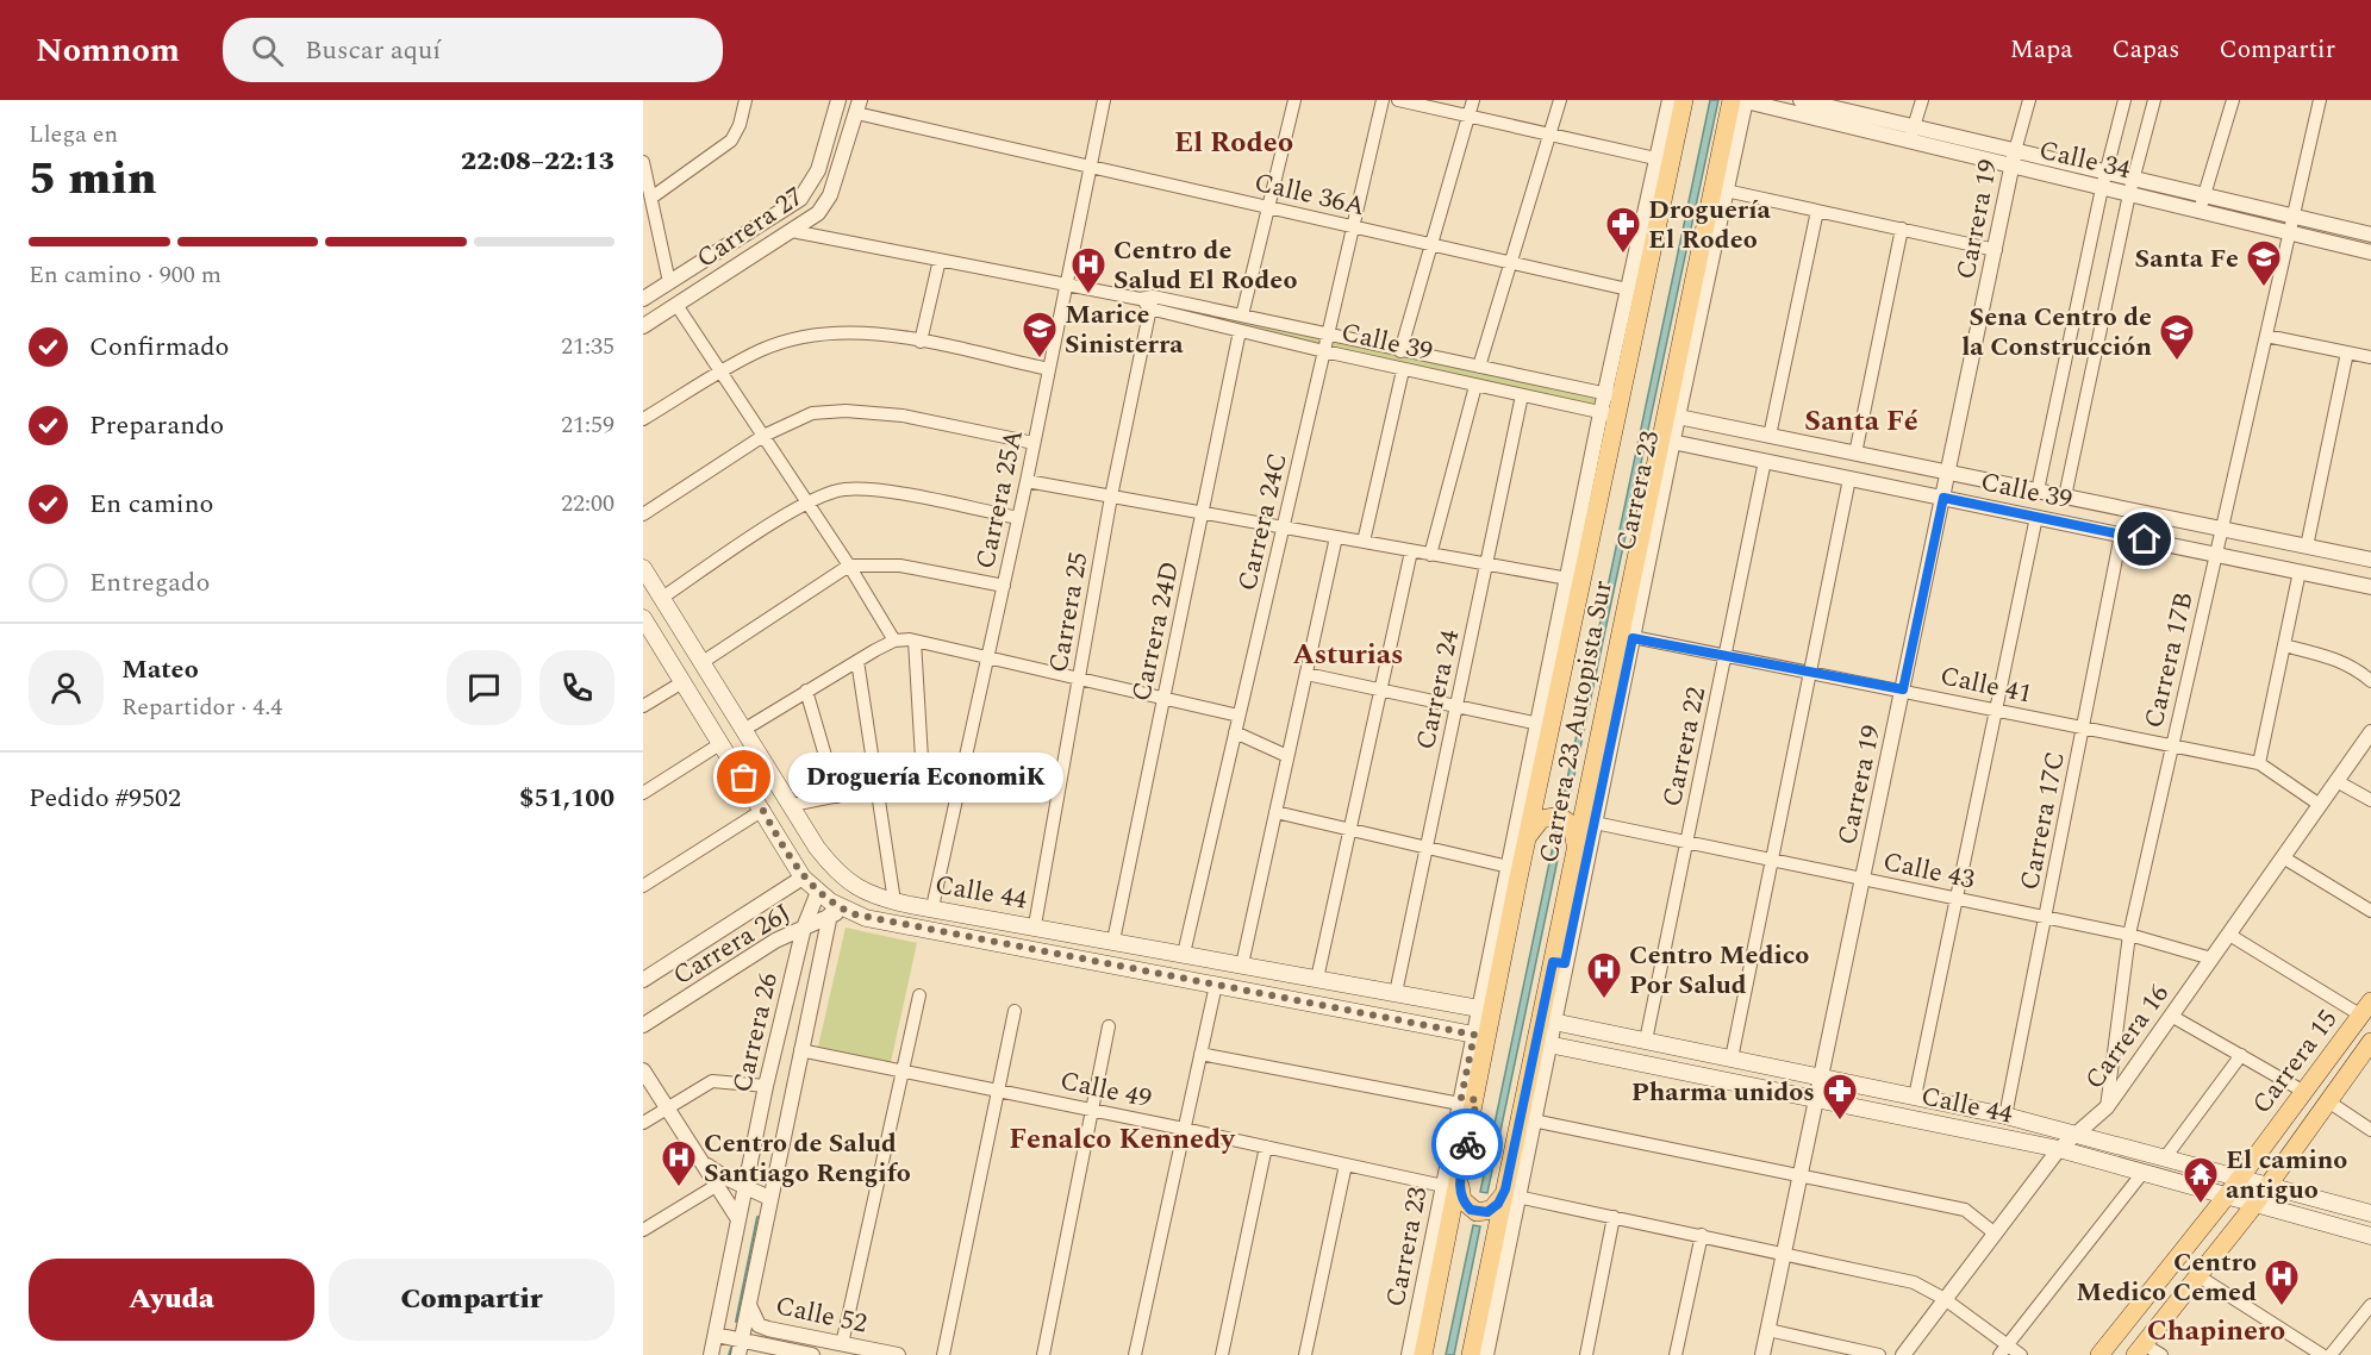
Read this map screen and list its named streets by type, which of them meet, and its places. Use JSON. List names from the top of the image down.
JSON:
{
  "streets": {
    "main road": ["Carrera 23 Autopista Sur", "Calle 44", "Carrera 15"],
    "street": [
      "Calle 34",
      "Calle 36A",
      "Carrera 19",
      "Carrera 27",
      "Calle 39",
      "Carrera 23",
      "Carrera 25A",
      "Carrera 24C",
      "Carrera 25",
      "Carrera 24D",
      "Carrera 17B",
      "Calle 41",
      "Carrera 24",
      "Carrera 22",
      "Carrera 17C",
      "Calle 43",
      "Carrera 26J",
      "Carrera 26",
      "Carrera 16",
      "Calle 49",
      "Calle 52"
    ]
  },
  "crossings": [
    ["Calle 34", "Carrera 19"],
    ["Calle 34", "Carrera 23"],
    ["Calle 34", "Carrera 17B"],
    ["Calle 34", "Carrera 23 Autopista Sur"],
    ["Calle 36A", "Carrera 27"],
    ["Calle 36A", "Carrera 25A"],
    ["Calle 36A", "Carrera 24C"],
    ["Carrera 19", "Calle 39"],
    ["Carrera 19", "Calle 41"],
    ["Carrera 19", "Calle 43"],
    ["Carrera 19", "Calle 44"],
    ["Carrera 27", "Calle 39"],
    ["Calle 39", "Carrera 23"],
    ["Calle 39", "Carrera 25A"],
    ["Calle 39", "Carrera 24C"],
    ["Calle 39", "Carrera 25"],
    ["Calle 39", "Carrera 24D"],
    ["Calle 39", "Carrera 17B"],
    ["Calle 39", "Carrera 24"],
    ["Calle 39", "Carrera 23 Autopista Sur"],
    ["Calle 39", "Carrera 22"],
    ["Calle 39", "Carrera 17C"],
    ["Carrera 23", "Calle 41"],
    ["Carrera 23", "Carrera 23 Autopista Sur"],
    ["Carrera 23", "Calle 43"],
    ["Carrera 23", "Calle 44"],
    ["Carrera 23", "Calle 49"],
    ["Carrera 25A", "Calle 44"],
    ["Carrera 24C", "Calle 44"],
    ["Carrera 25", "Calle 44"],
    ["Carrera 24D", "Calle 44"],
    ["Carrera 17B", "Calle 41"],
    ["Carrera 17B", "Calle 43"],
    ["Carrera 17B", "Carrera 16"],
    ["Calle 41", "Carrera 22"],
    ["Calle 41", "Carrera 17C"],
    ["Calle 41", "Carrera 16"],
    ["Carrera 24", "Calle 44"],
    ["Carrera 23 Autopista Sur", "Calle 49"],
    ["Carrera 22", "Calle 43"],
    ["Carrera 22", "Calle 44"],
    ["Carrera 17C", "Calle 43"],
    ["Carrera 17C", "Calle 44"],
    ["Calle 43", "Carrera 16"],
    ["Calle 44", "Carrera 26J"],
    ["Calle 44", "Carrera 26"],
    ["Calle 44", "Carrera 16"],
    ["Calle 44", "Carrera 15"],
    ["Carrera 26J", "Carrera 26"],
    ["Carrera 26", "Calle 49"],
    ["Carrera 26", "Calle 52"]
  ],
  "districts": [
    "El Rodeo",
    "Santa Fé",
    "Asturias",
    "Fenalco Kennedy",
    "Chapinero"
  ],
  "places": {
    "pharmacy": ["Droguería El Rodeo", "Pharma unidos"],
    "school or university": ["Santa Fe", "Marice Sinisterra", "Sena Centro de la Construcción"],
    "hospital": [
      "Centro de Salud El Rodeo",
      "Centro Medico Por Salud",
      "Centro de Salud Santiago Rengifo",
      "Centro Medico Cemed"
    ],
    "other": ["Droguería EconomiK"],
    "temple": ["El camino antiguo"]
  },
  "page": {
    "header": "Nomnom",
    "search": "Buscar aquí",
    "nav": ["Mapa", "Capas", "Compartir"],
    "heading": ["5 min", "Llega en", "22:08–22:13"],
    "panel": [
      "Mateo",
      "Repartidor · 4.4",
      "Pedido #9502",
      "$51,100"
    ],
    "bar": "En camino · 900 m",
    "list": [
      ["Confirmado", "21:35"],
      ["Preparando", "21:59"],
      ["En camino", "22:00"],
      "Entregado"
    ],
    "bubble": "Droguería EconomiK",
    "buttons": ["Ayuda", "Compartir"]
  }
}
